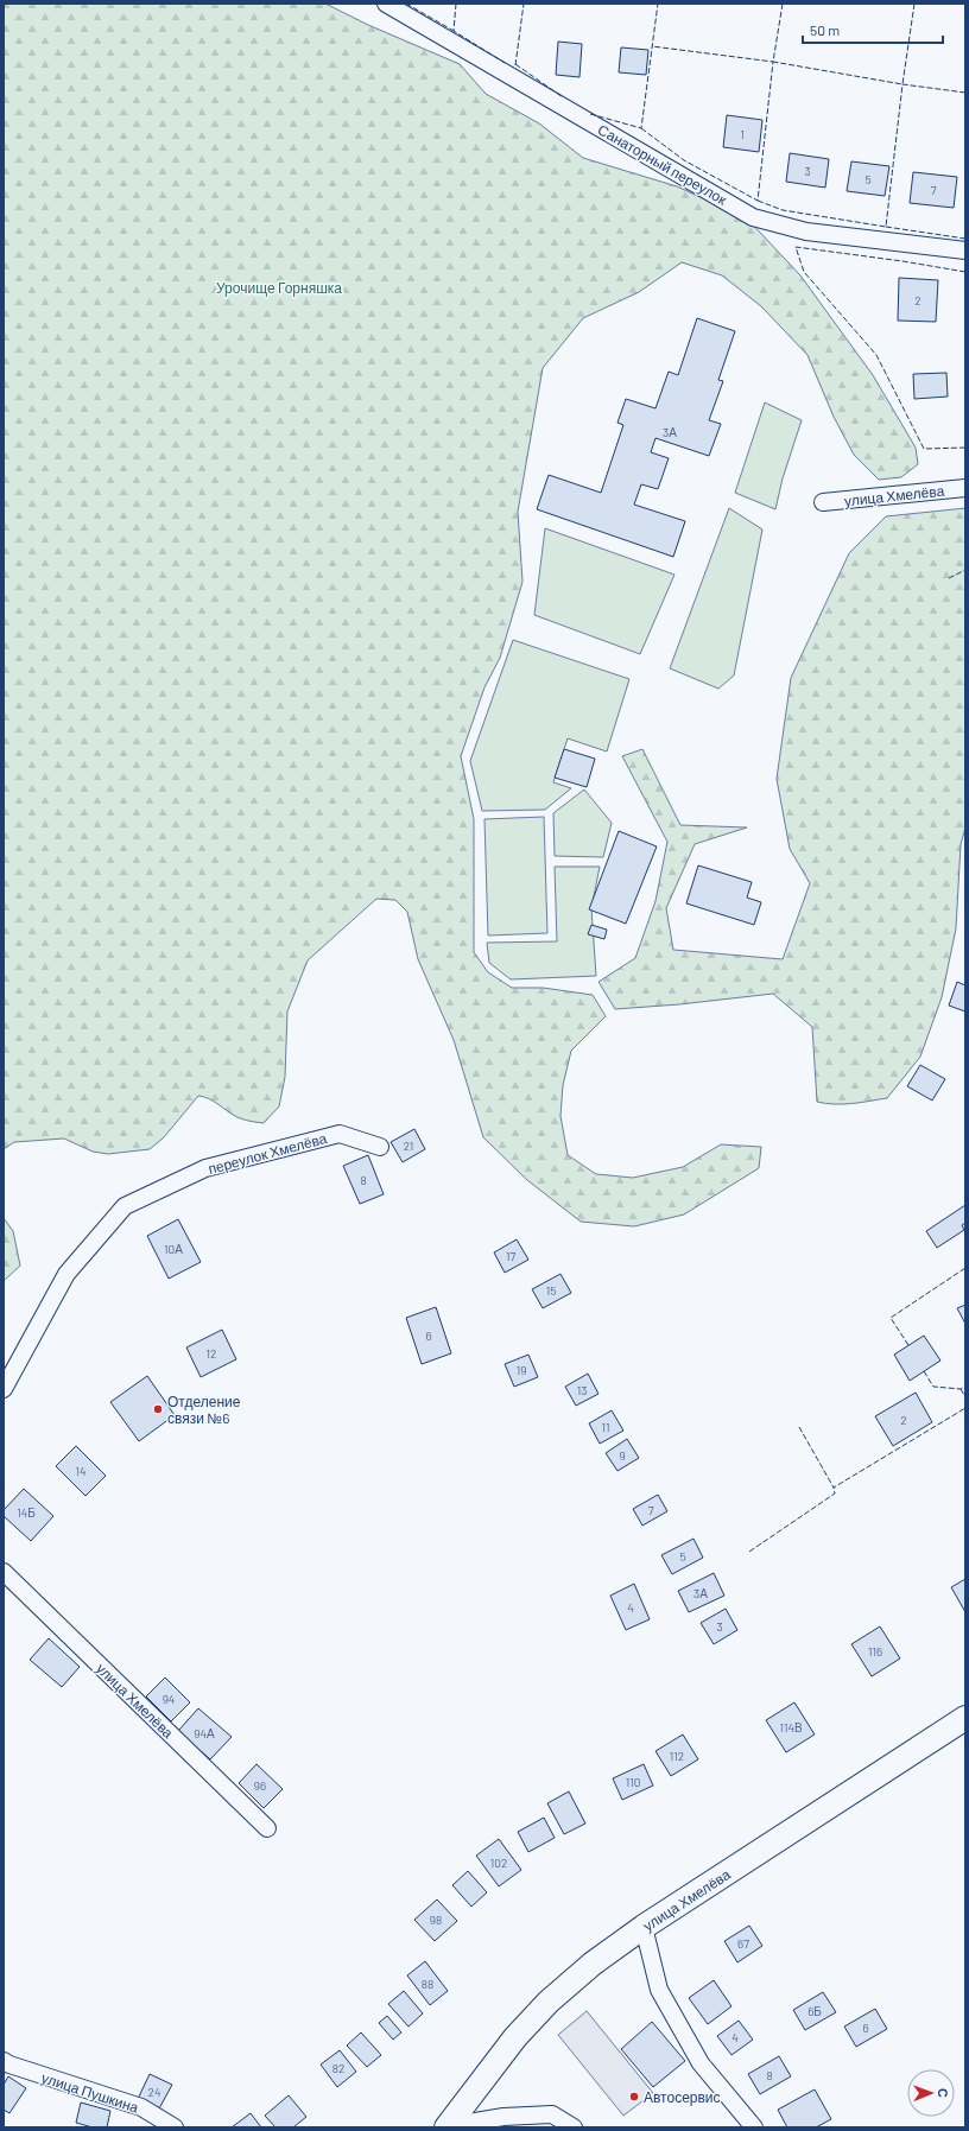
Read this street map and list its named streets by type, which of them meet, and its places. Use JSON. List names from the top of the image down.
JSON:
{
  "streets": {
    "main road": ["улица Хмелёва"],
    "street": ["Санаторный переулок", "переулок Хмелёва", "улица Пушкина"]
  },
  "parks": ["Урочище Горняшка"],
  "places": ["Отделение связи №6", "Автосервис"],
  "house_numbers": [
    "1",
    "3",
    "5",
    "7",
    "2",
    "3А",
    "21",
    "8",
    "10А",
    "17",
    "15",
    "6",
    "12",
    "19",
    "13",
    "2",
    "11",
    "9",
    "14",
    "7",
    "14Б",
    "5",
    "3А",
    "4",
    "3",
    "116",
    "94",
    "114В",
    "94А",
    "112",
    "110",
    "96",
    "102",
    "98",
    "67",
    "88",
    "6Б",
    "6",
    "4",
    "82",
    "8",
    "24"
  ],
  "scale_bar": "50 m",
  "north": "right"
}
